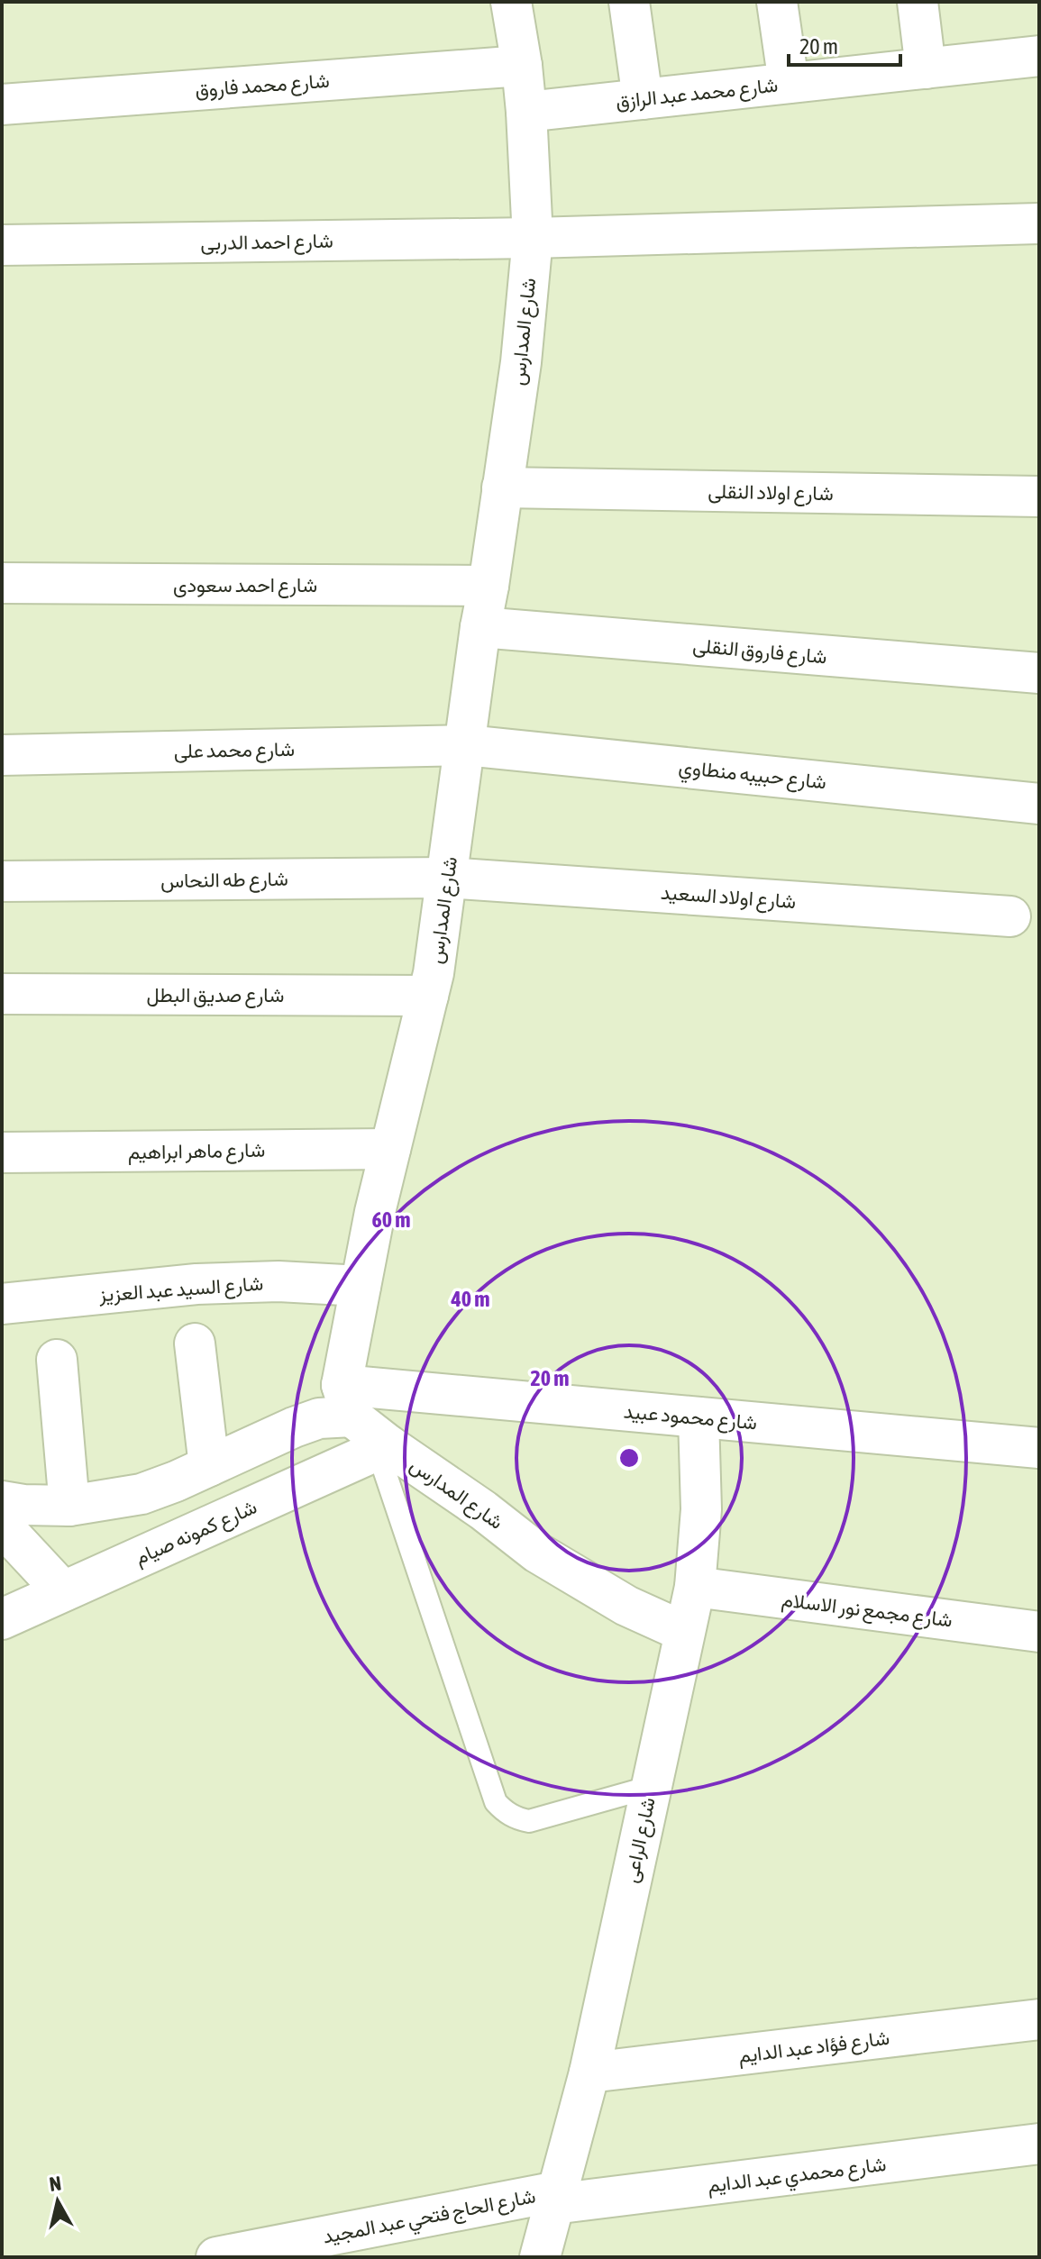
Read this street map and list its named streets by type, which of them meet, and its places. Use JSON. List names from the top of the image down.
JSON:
{
  "streets": {
    "street": [
      "شارع محمد فاروق",
      "شارع محمد عبد الرازق",
      "شارع احمد الدربى",
      "شارع المدارس",
      "شارع اولاد النقلى",
      "شارع احمد سعودى",
      "شارع فاروق النقلى",
      "شارع محمد على",
      "شارع حبيبه منطاوي",
      "شارع طه النحاس",
      "شارع اولاد السعيد",
      "شارع صديق البطل",
      "شارع ماهر ابراهيم",
      "شارع السيد عبد العزيز",
      "شارع محمود عبيد",
      "شارع كمونه صيام",
      "شارع مجمع نور الاسلام",
      "شارع الراعى",
      "شارع فؤاد عبد الدايم",
      "شارع محمدي عبد الدايم",
      "شارع الحاج فتحي عبد المجيد"
    ]
  },
  "crossings": [
    ["شارع محمد فاروق", "شارع المدارس"],
    ["شارع محمد عبد الرازق", "شارع المدارس"],
    ["شارع احمد الدربى", "شارع المدارس"],
    ["شارع المدارس", "شارع اولاد النقلى"],
    ["شارع المدارس", "شارع احمد سعودى"],
    ["شارع المدارس", "شارع فاروق النقلى"],
    ["شارع المدارس", "شارع محمد على"],
    ["شارع المدارس", "شارع حبيبه منطاوي"],
    ["شارع المدارس", "شارع طه النحاس"],
    ["شارع المدارس", "شارع اولاد السعيد"],
    ["شارع المدارس", "شارع صديق البطل"],
    ["شارع المدارس", "شارع ماهر ابراهيم"],
    ["شارع المدارس", "شارع السيد عبد العزيز"],
    ["شارع المدارس", "شارع محمود عبيد"],
    ["شارع المدارس", "شارع كمونه صيام"],
    ["شارع المدارس", "شارع الراعى"],
    ["شارع محمد على", "شارع حبيبه منطاوي"],
    ["شارع طه النحاس", "شارع اولاد السعيد"],
    ["شارع محمود عبيد", "شارع الراعى"],
    ["شارع مجمع نور الاسلام", "شارع الراعى"],
    ["شارع الراعى", "شارع فؤاد عبد الدايم"],
    ["شارع الراعى", "شارع محمدي عبد الدايم"],
    ["شارع الراعى", "شارع الحاج فتحي عبد المجيد"],
    ["شارع محمدي عبد الدايم", "شارع الحاج فتحي عبد المجيد"]
  ],
  "scale_bar": "20 m",
  "north": "top",
  "rings": ["60 m", "40 m", "20 m"]
}
